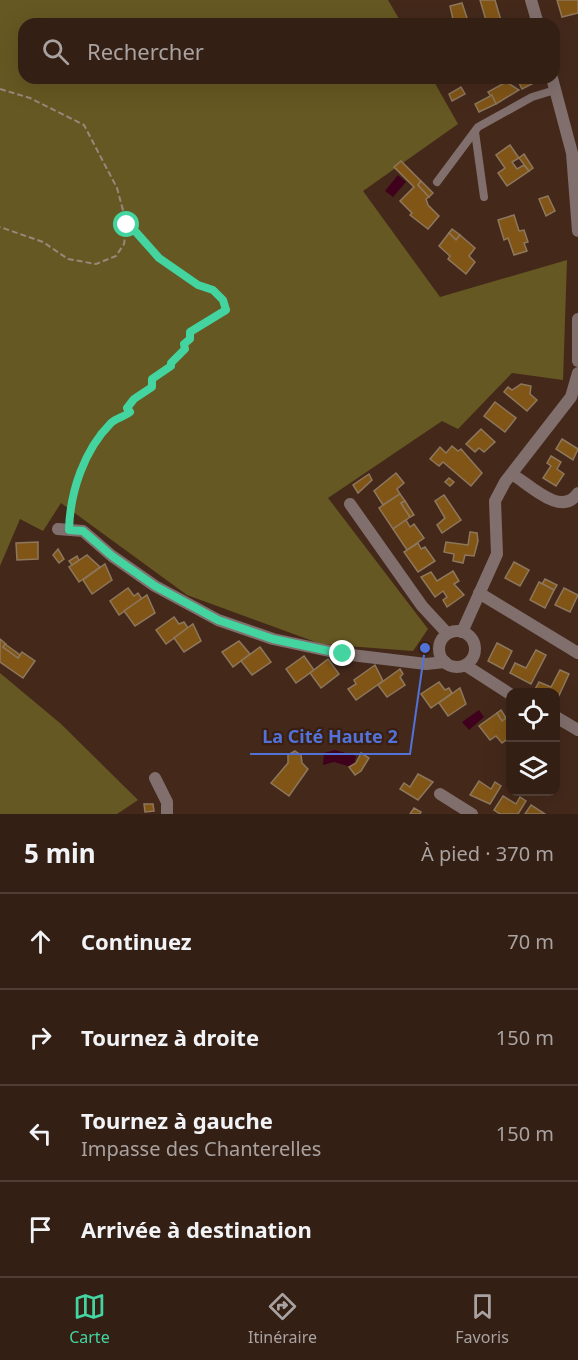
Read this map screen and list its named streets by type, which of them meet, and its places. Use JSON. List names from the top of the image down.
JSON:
{
  "places": ["La Cité Haute 2"],
  "page": {
    "search": "Rechercher",
    "heading": ["5 min", "À pied · 370 m"],
    "list": [
      ["Continuez", "70 m"],
      ["Tournez à droite", "150 m"],
      ["Tournez à gauche", "Impasse des Chanterelles", "150 m"],
      "Arrivée à destination"
    ],
    "nav": ["Carte", "Itinéraire", "Favoris"]
  }
}
